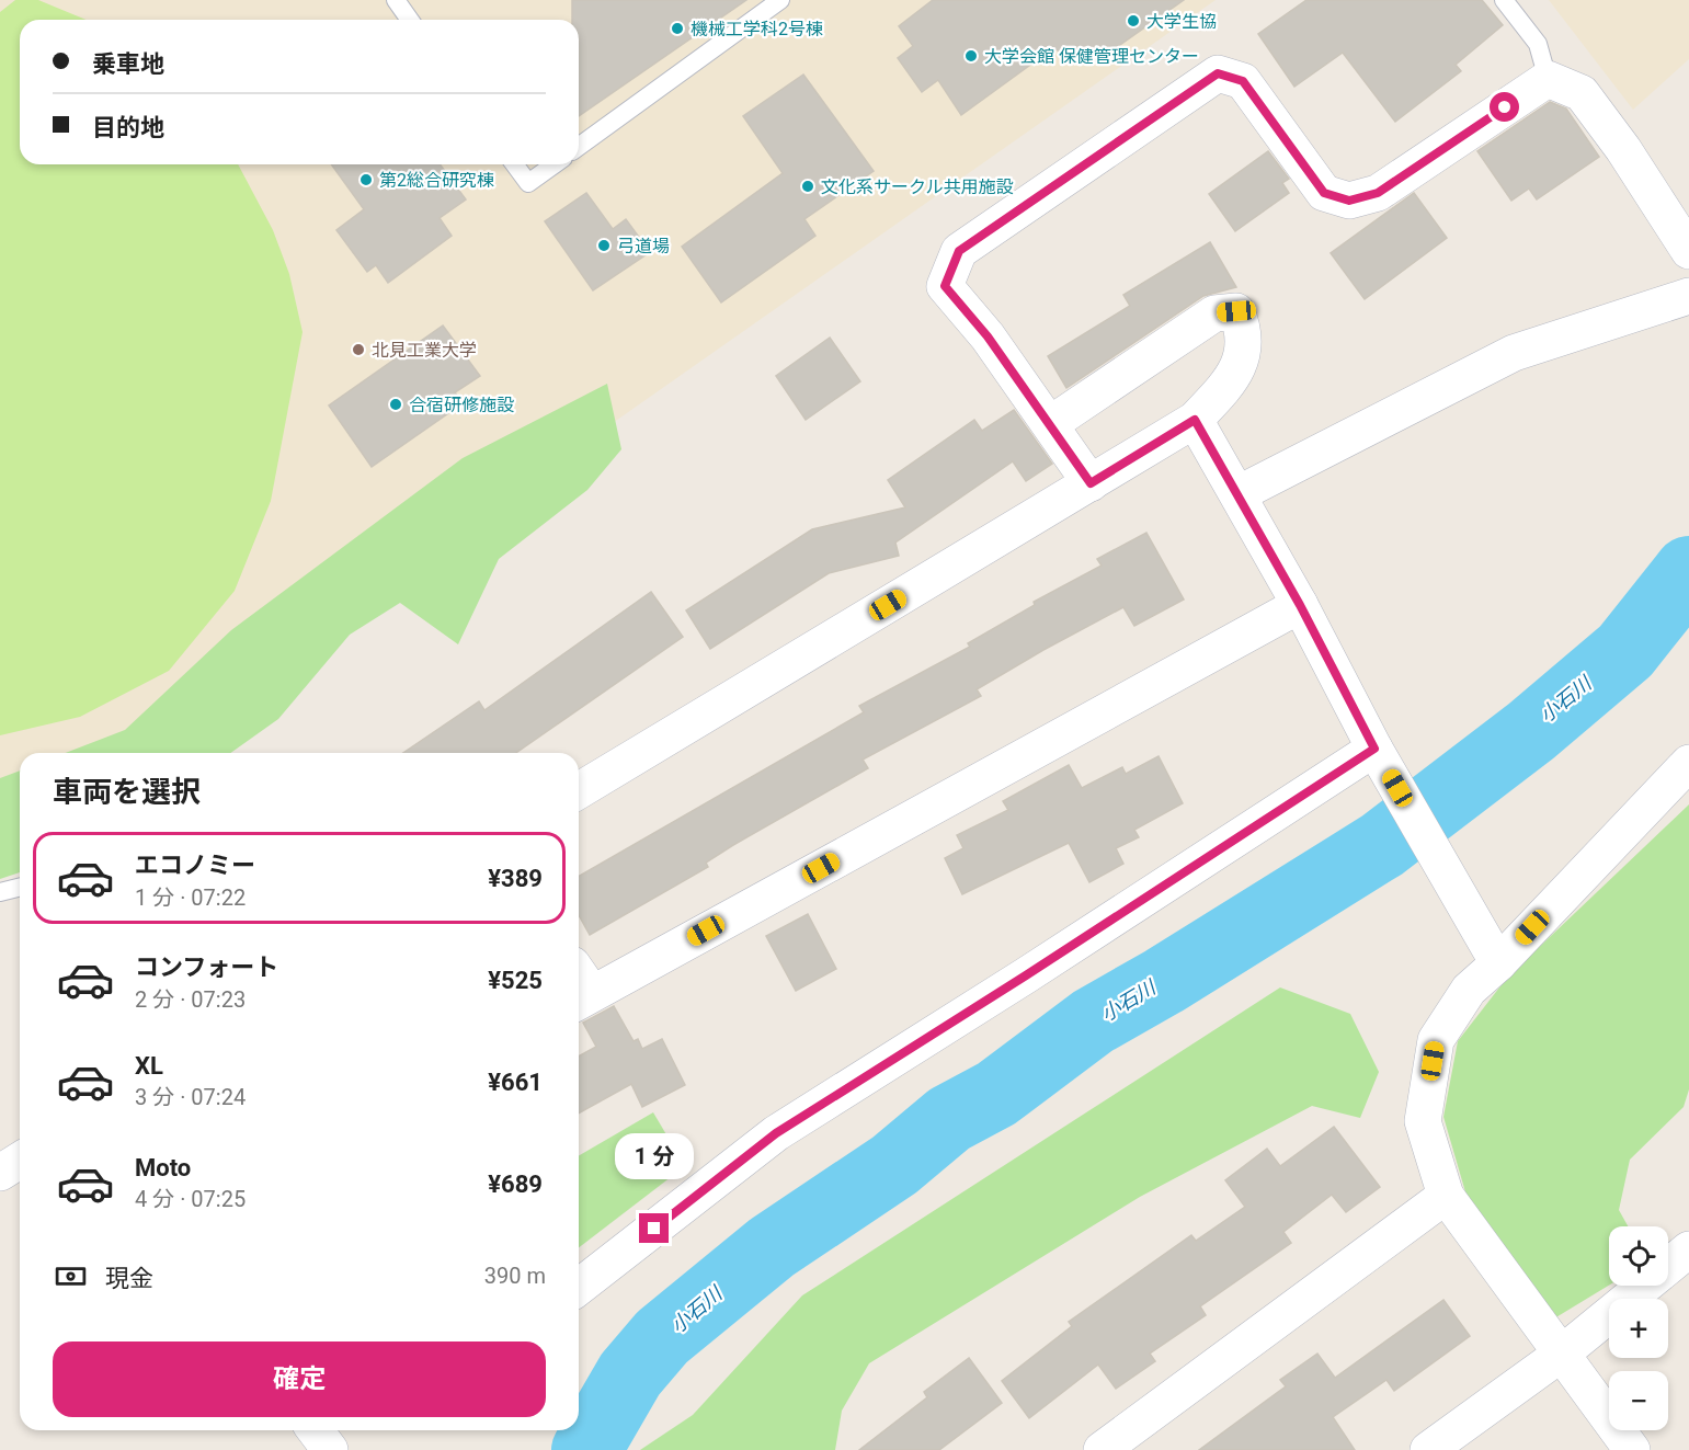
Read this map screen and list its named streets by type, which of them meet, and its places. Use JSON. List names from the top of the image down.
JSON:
{
  "water": ["小石川"],
  "places": [
    "大学生協",
    "機械工学科2号棟",
    "大学会館 保健管理センター",
    "第2総合研究棟",
    "文化系サークル共用施設",
    "弓道場",
    "北見工業大学",
    "合宿研修施設"
  ],
  "page": {
    "banner": ["乗車地", "目的地"],
    "heading": "車両を選択",
    "list": [
      {
        "name": "エコノミー",
        "note": "1 分 · 07:22",
        "value": "¥389"
      },
      {
        "name": "コンフォート",
        "note": "2 分 · 07:23",
        "value": "¥525"
      },
      {
        "name": "XL",
        "note": "3 分 · 07:24",
        "value": "¥661"
      },
      {
        "name": "Moto",
        "note": "4 分 · 07:25",
        "value": "¥689"
      }
    ],
    "bubble": "1 分",
    "map_buttons": ["+", "−"],
    "pay": ["現金", "390 m"],
    "buttons": "確定"
  }
}
